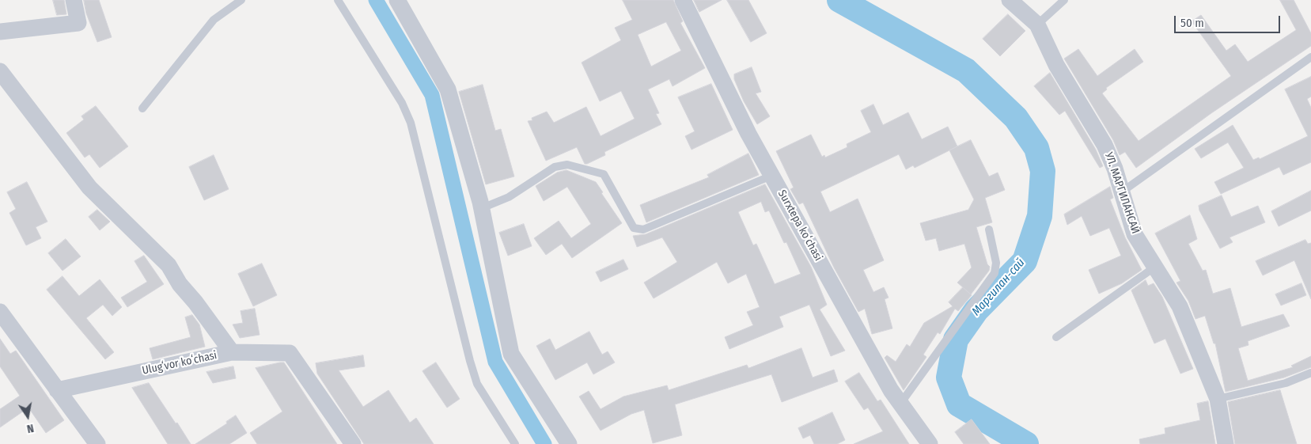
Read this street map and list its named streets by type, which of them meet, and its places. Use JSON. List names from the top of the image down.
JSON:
{
  "streets": {
    "street": ["УЛ. МАРГИЛАНСАЙ", "Surxtepa koʻchasi", "Ulugʻvor koʻchasi"]
  },
  "water": ["Маргилан-сай"],
  "scale_bar": "50 m",
  "north": "bottom"
}
